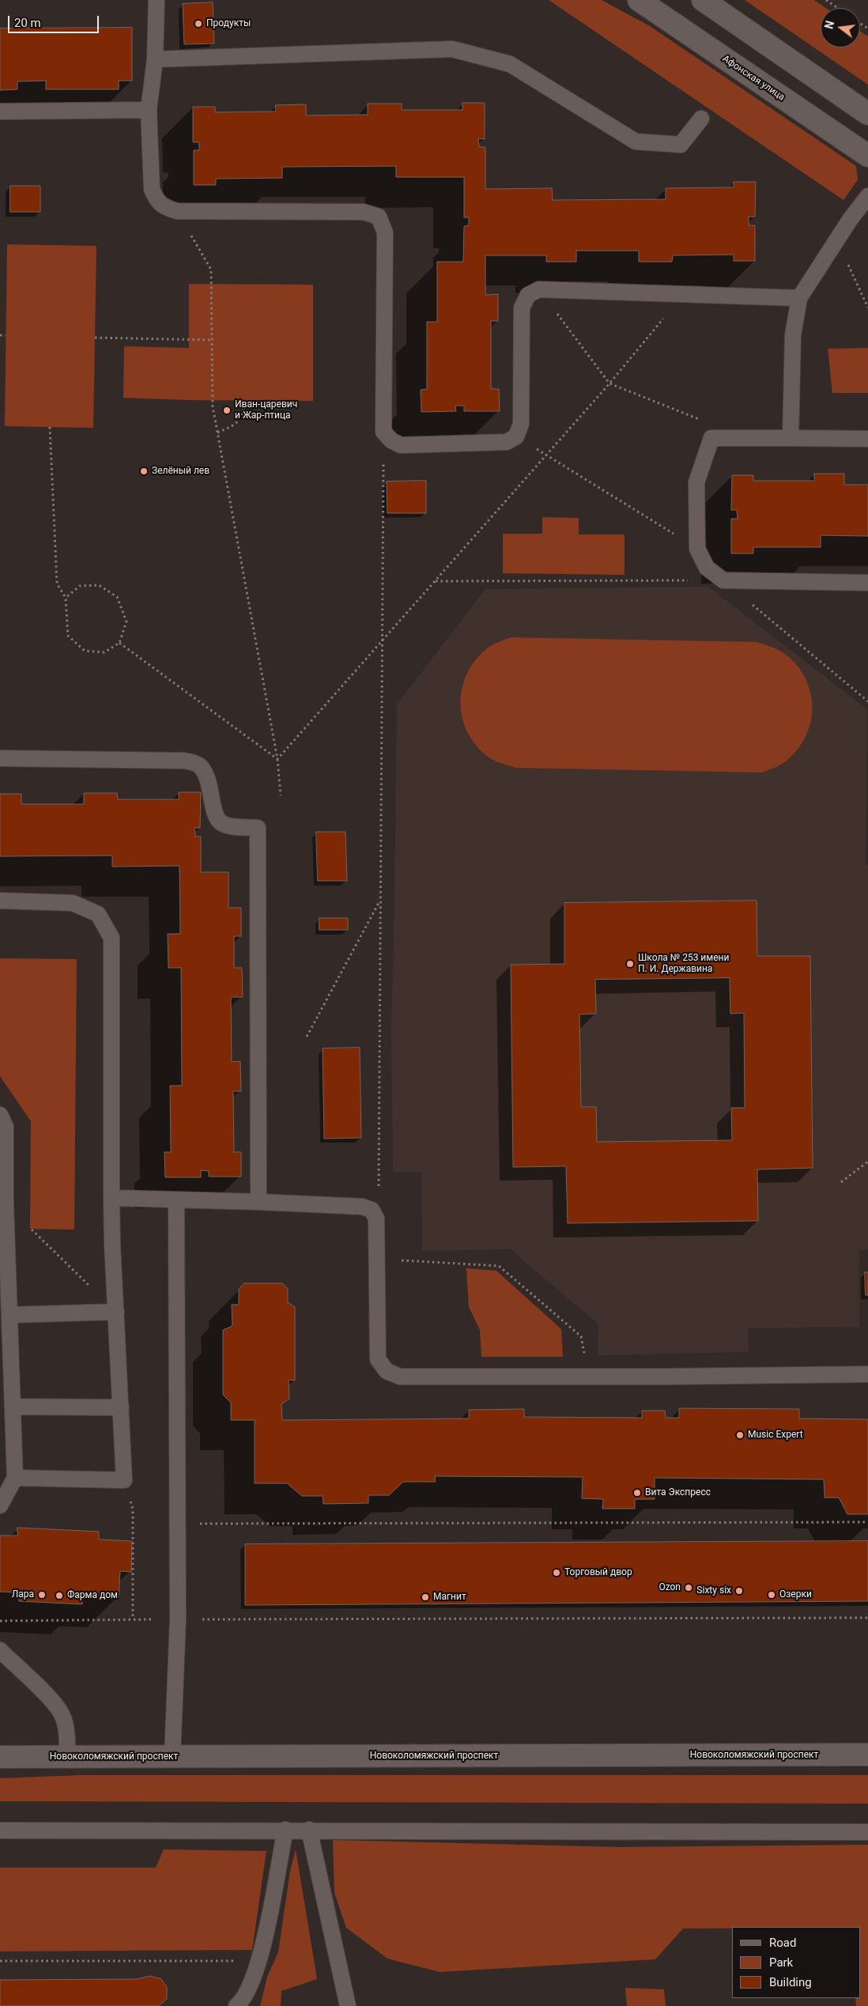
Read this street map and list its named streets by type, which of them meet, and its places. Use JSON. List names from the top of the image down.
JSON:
{
  "streets": {
    "street": ["Афонская улица", "Новоколомяжский проспект"]
  },
  "places": [
    "Продукты",
    "Иван-царевич и Жар-птица",
    "Зелёный лев",
    "Школа № 253 имени П. И. Державина",
    "Music Expert",
    "Вита Экспресс",
    "Торговый двор",
    "Ozon",
    "Sixty six",
    "Лара",
    "Озерки",
    "Фарма дом",
    "Магнит"
  ],
  "legend": ["Road", "Park", "Building"],
  "scale_bar": "20 m",
  "north": "left"
}
